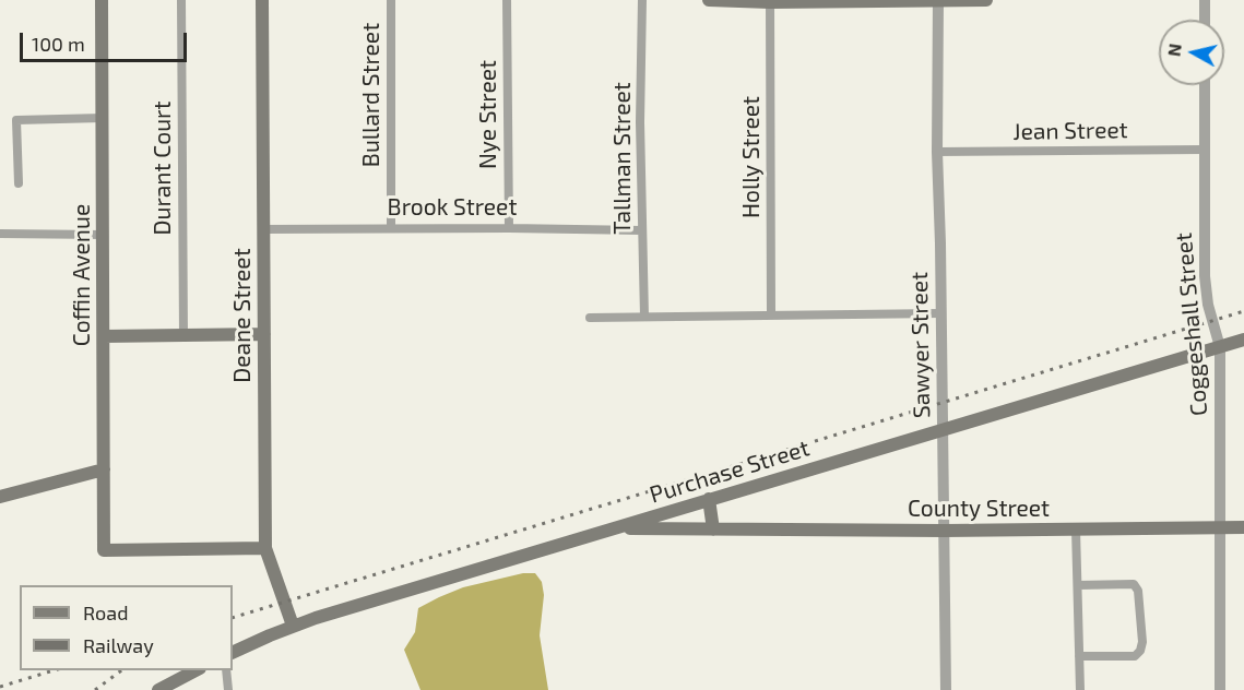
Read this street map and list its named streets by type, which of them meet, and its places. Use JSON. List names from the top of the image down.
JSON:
{
  "streets": {
    "main road": [
      "Coffin Avenue",
      "Deane Street",
      "Purchase Street",
      "County Street"
    ],
    "street": [
      "Bullard Street",
      "Nye Street",
      "Jean Street",
      "Holly Street",
      "Tallman Street",
      "Durant Court",
      "Brook Street",
      "Coggeshall Street",
      "Sawyer Street"
    ]
  },
  "crossings": [
    ["Bullard Street", "Brook Street"],
    ["Nye Street", "Brook Street"],
    ["Jean Street", "Coggeshall Street"],
    ["Jean Street", "Sawyer Street"],
    ["Tallman Street", "Brook Street"],
    ["Brook Street", "Deane Street"],
    ["Coffin Avenue", "Deane Street"],
    ["Deane Street", "Purchase Street"],
    ["Coggeshall Street", "Purchase Street"],
    ["Coggeshall Street", "County Street"],
    ["Sawyer Street", "Purchase Street"],
    ["Sawyer Street", "County Street"],
    ["Purchase Street", "County Street"]
  ],
  "legend": ["Road", "Railway"],
  "scale_bar": "100 m",
  "north": "left"
}
